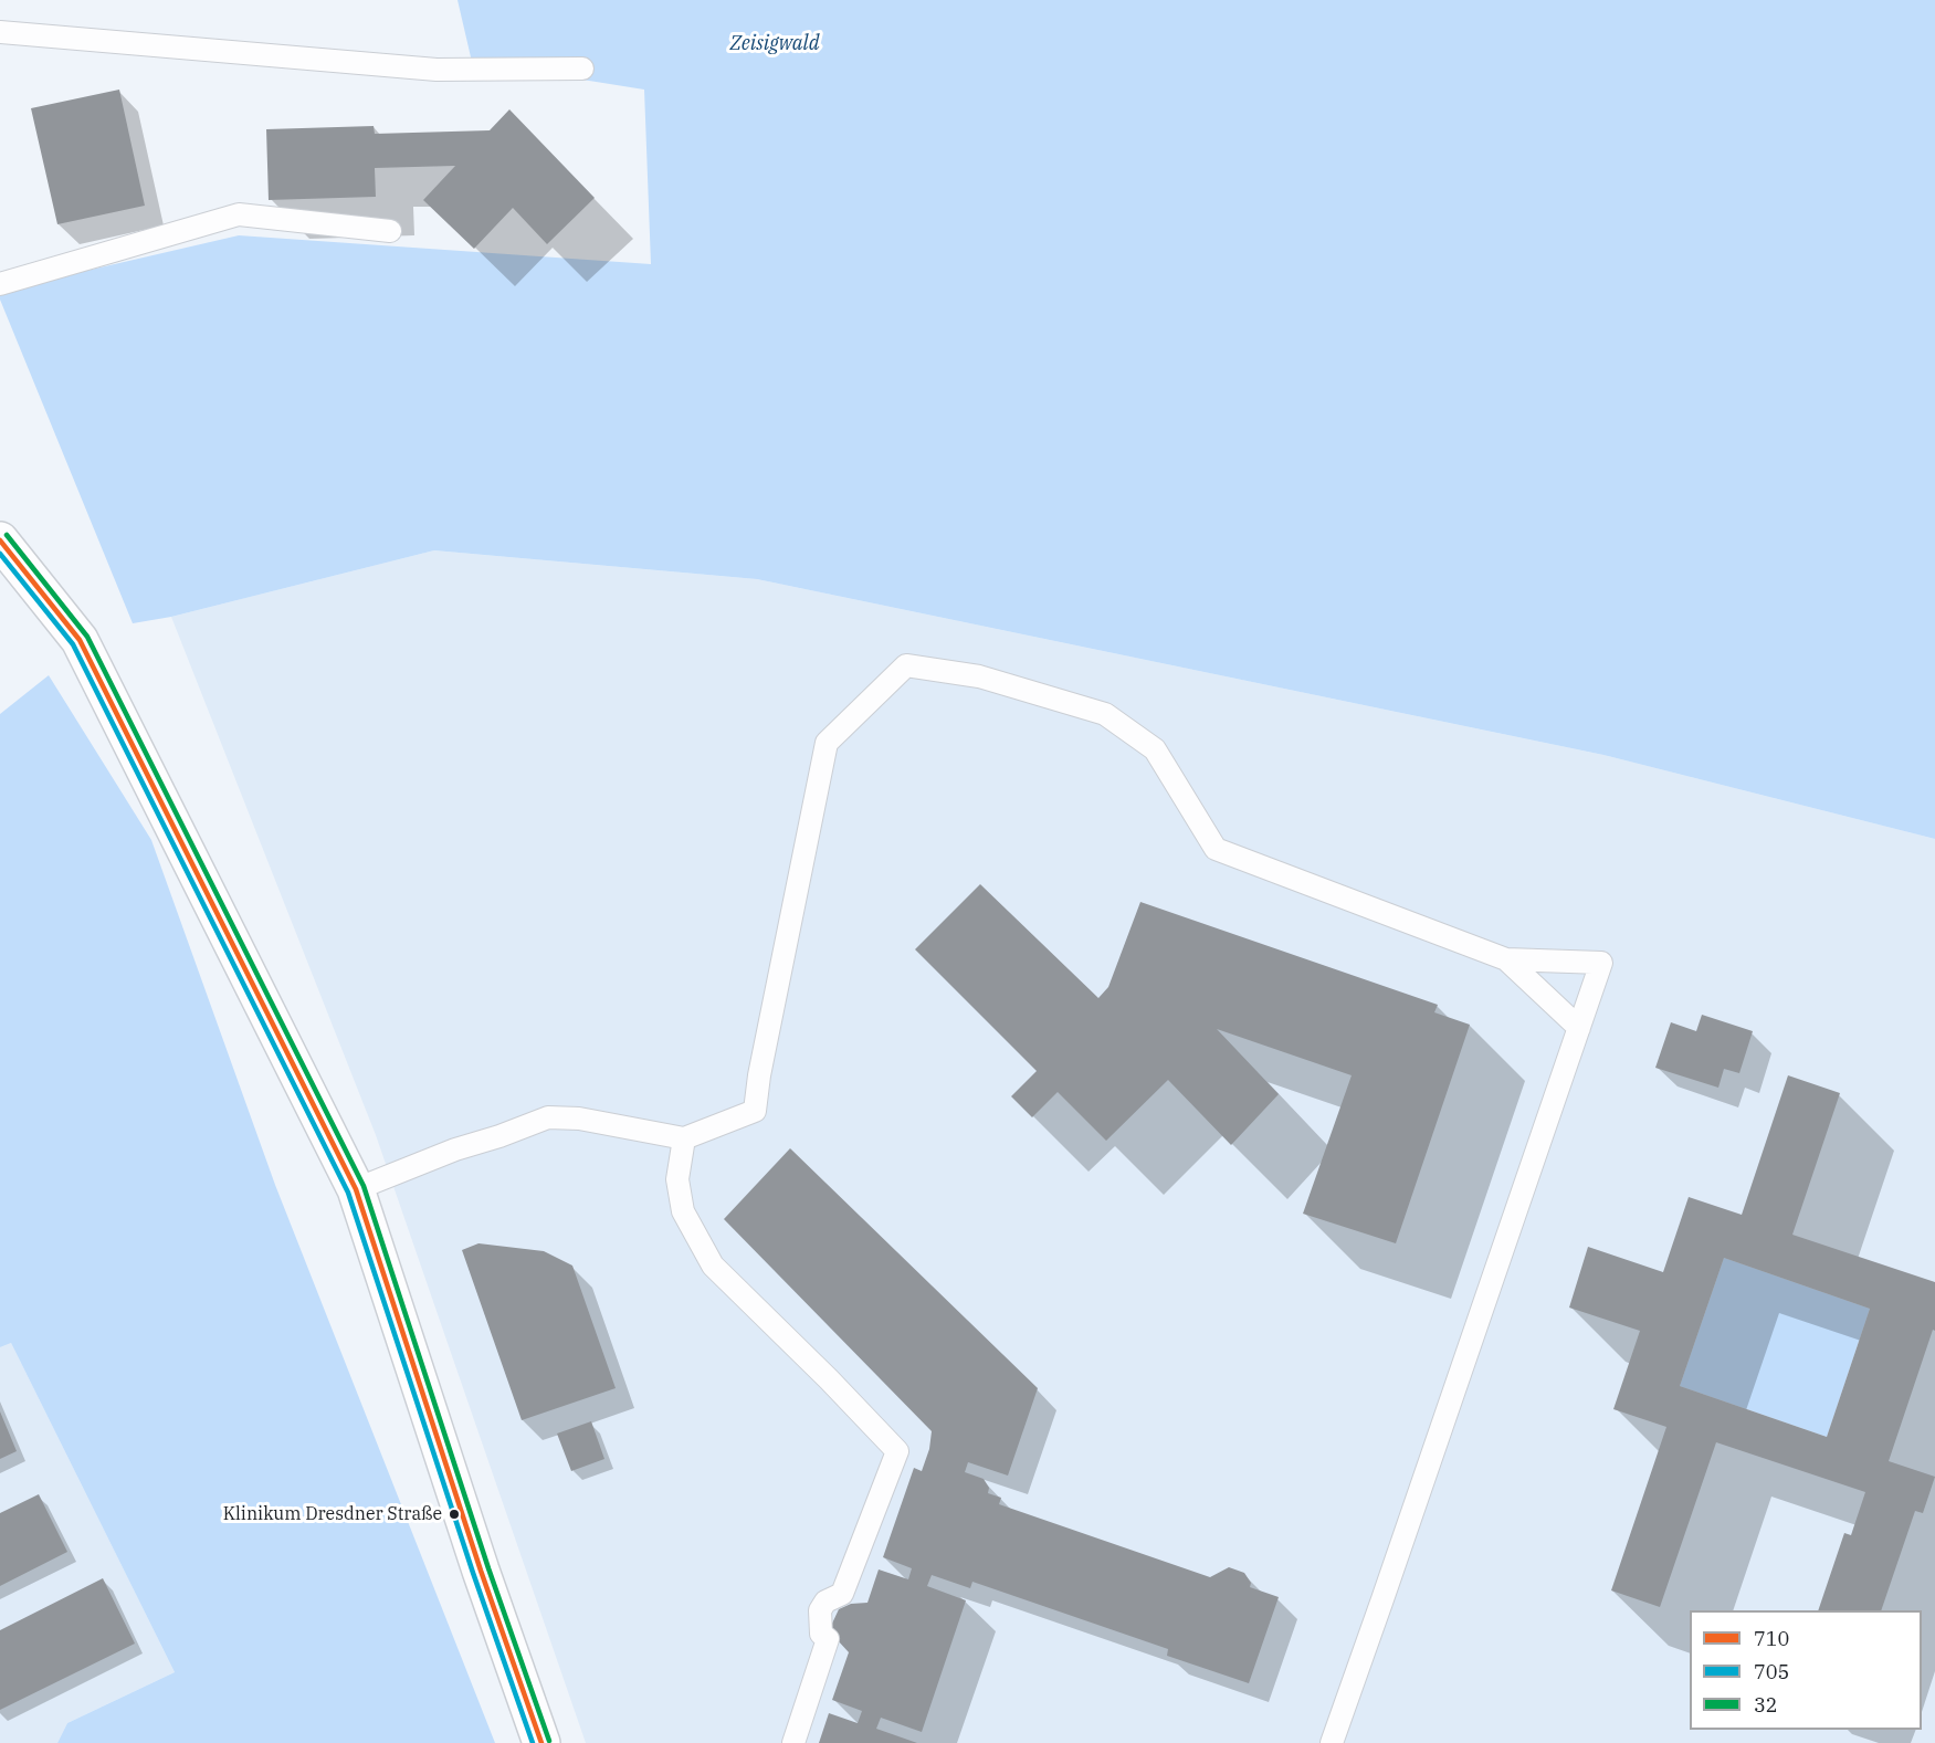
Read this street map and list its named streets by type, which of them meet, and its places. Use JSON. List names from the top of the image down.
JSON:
{
  "parks": ["Zeisigwald"],
  "places": ["Klinikum Dresdner Straße"],
  "lines": ["transit line 32", "transit line 710", "transit line 705"],
  "legend": ["710", "705", "32"]
}
